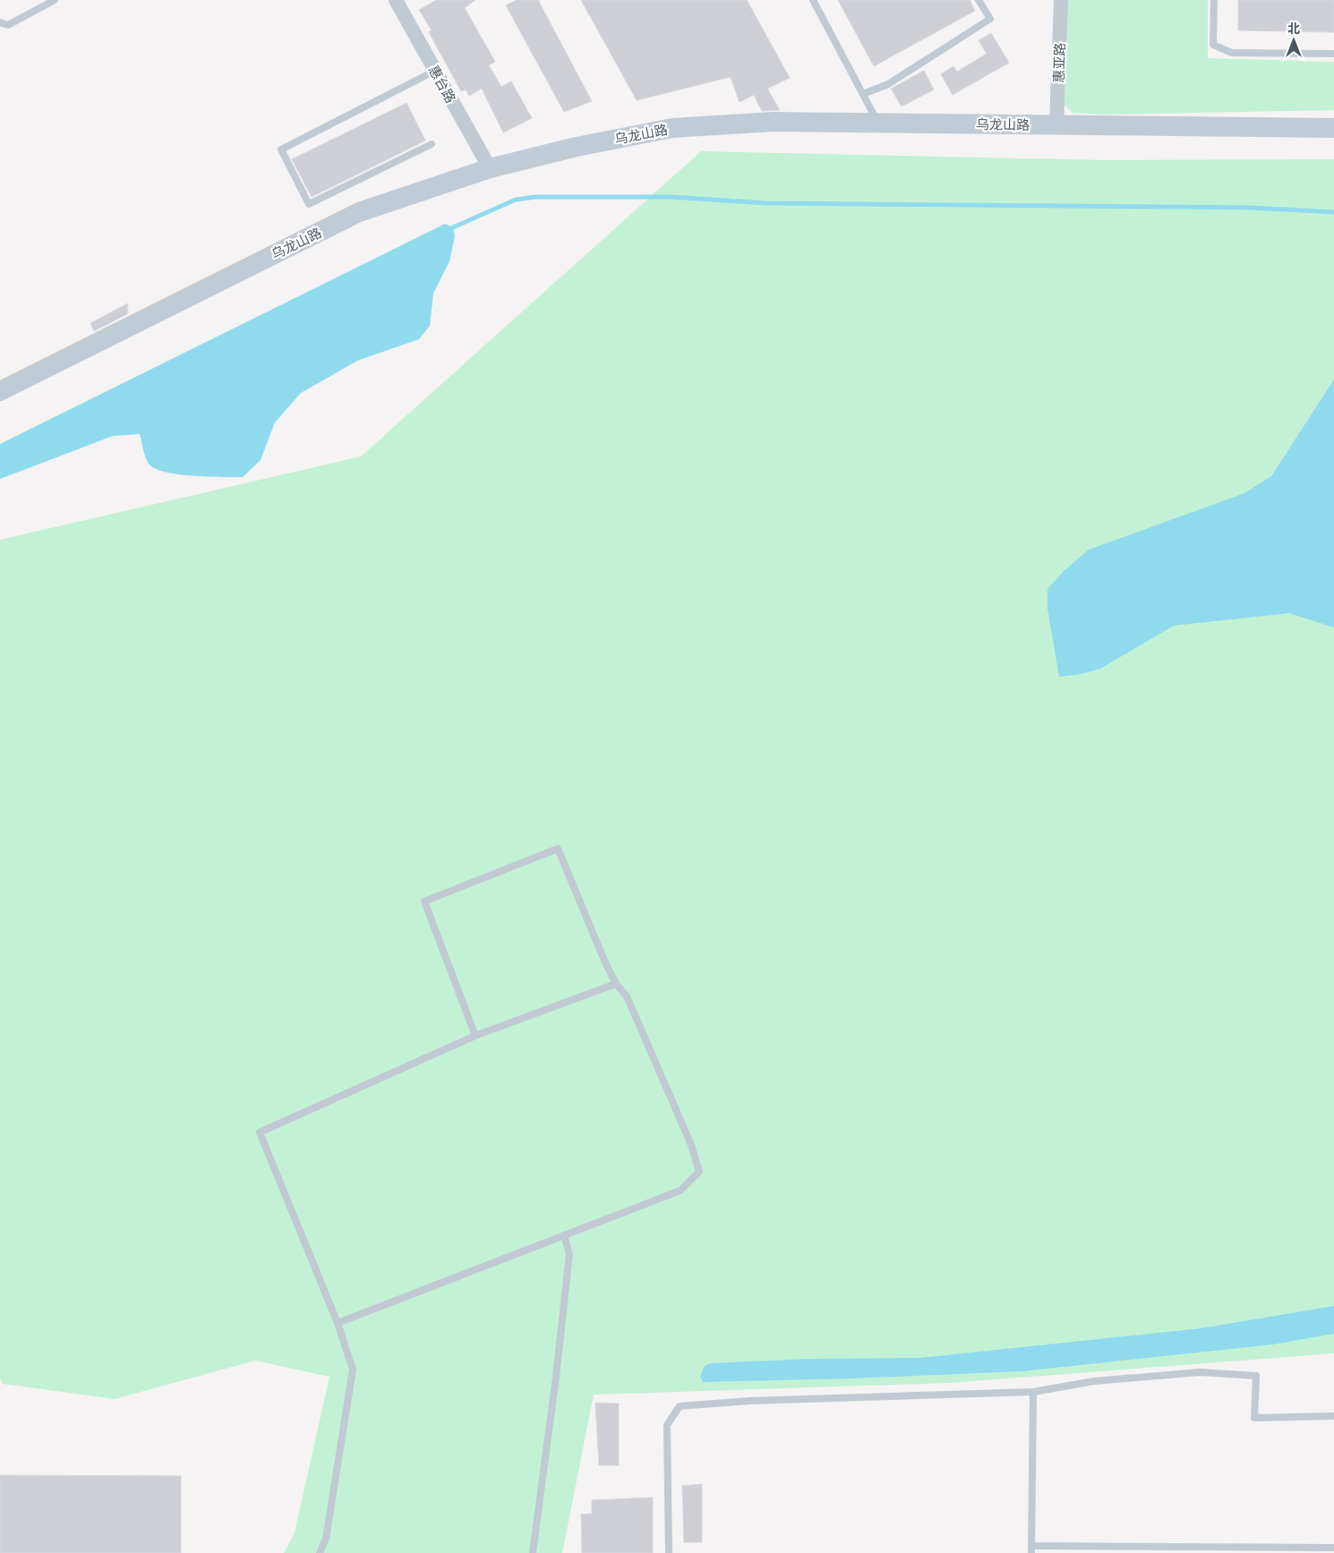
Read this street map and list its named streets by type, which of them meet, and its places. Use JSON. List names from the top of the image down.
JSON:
{
  "streets": {
    "street": ["惠亚路", "惠台路", "乌龙山路"]
  },
  "crossings": [
    ["惠亚路", "乌龙山路"],
    ["惠台路", "乌龙山路"]
  ],
  "north": "top"
}
